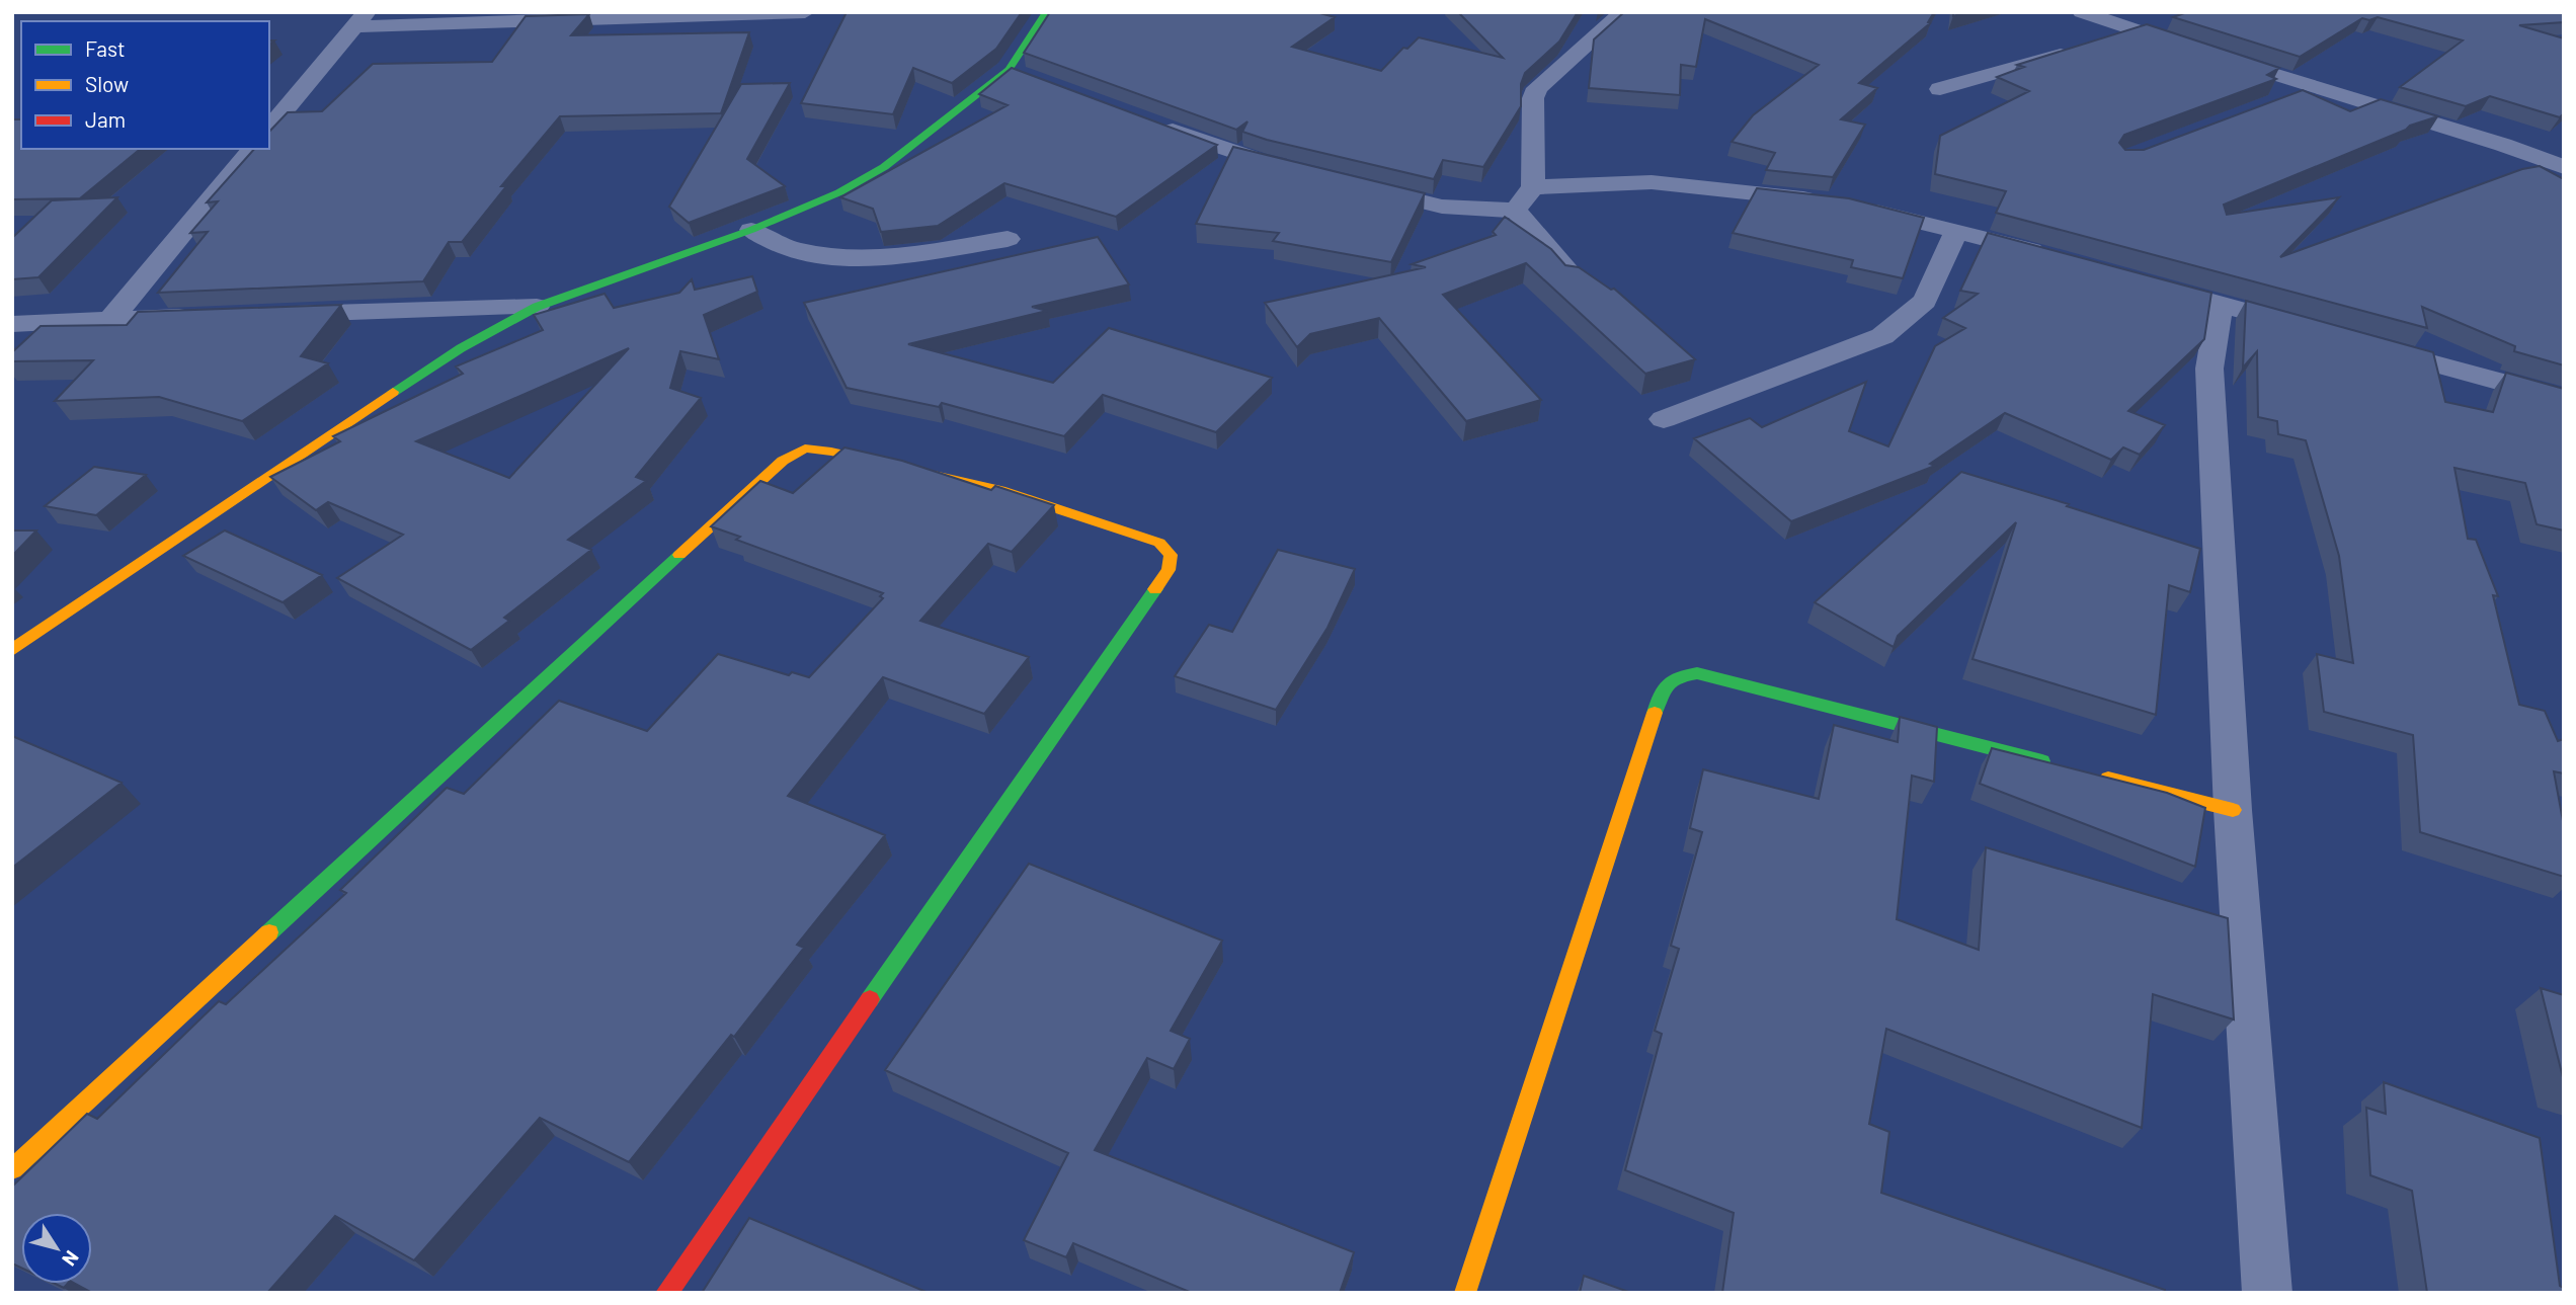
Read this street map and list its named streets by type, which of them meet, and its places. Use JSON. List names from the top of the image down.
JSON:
{
  "legend": ["Fast", "Slow", "Jam"],
  "north": "bottom right"
}
